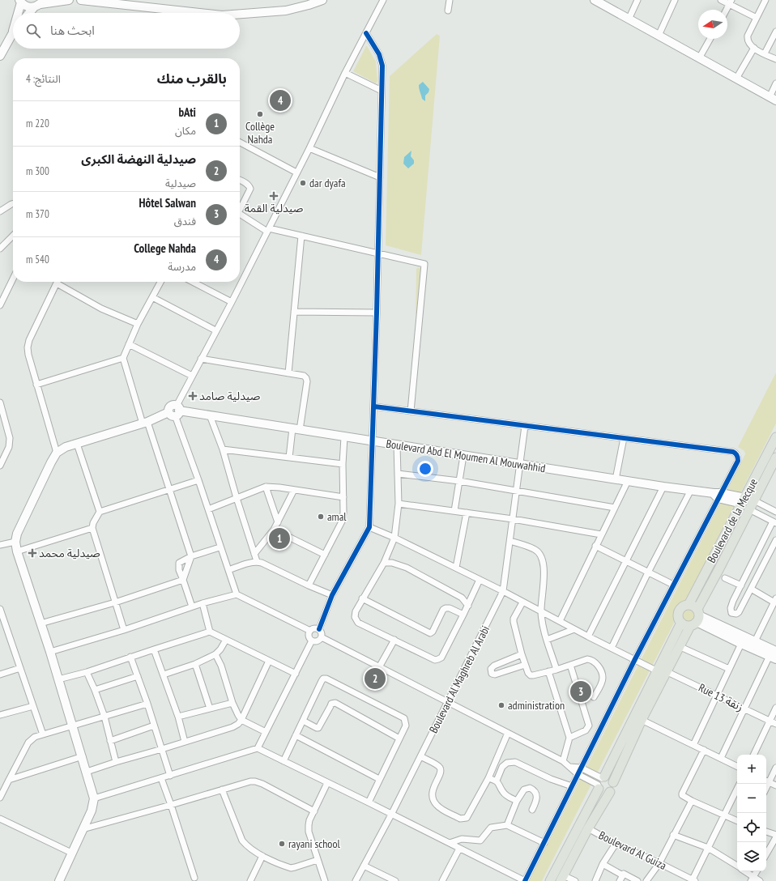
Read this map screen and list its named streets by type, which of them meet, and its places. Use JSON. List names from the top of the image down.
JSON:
{
  "streets": {
    "main road": ["Boulevard de la Mecque"],
    "street": [
      "Boulevard Abd El Moumen Al Mouwahhid",
      "Boulevard Al Maghreb Al Arabi",
      "Rue 13 زنقة",
      "Boulevard Al Guiza"
    ]
  },
  "crossings": [
    ["Boulevard Abd El Moumen Al Mouwahhid", "Boulevard de la Mecque"],
    ["Boulevard Abd El Moumen Al Mouwahhid", "Boulevard Al Maghreb Al Arabi"],
    ["Boulevard de la Mecque", "Rue 13 زنقة"],
    ["Boulevard Al Maghreb Al Arabi", "Rue 13 زنقة"]
  ],
  "places": {
    "other": [
      "Collège Nahda",
      "dar dyafa",
      "amal",
      "administration",
      "rayani school"
    ],
    "health": ["صيدلية القمة", "صيدلية صامد", "صيدلية محمد"]
  },
  "north": "left",
  "page": {
    "search": "ابحث هنا",
    "heading": ["بالقرب منك", "النتائج: 4"],
    "pins": [
      "4",
      "1",
      "2",
      "3"
    ],
    "list": [
      {
        "mark": "1",
        "name": "bAti",
        "note": "مكان",
        "value": "220 m"
      },
      {
        "mark": "2",
        "name": "صيدلية النهضة الكبرى",
        "note": "صيدلية",
        "value": "300 m"
      },
      {
        "mark": "3",
        "name": "Hôtel Salwan",
        "note": "فندق",
        "value": "370 m"
      },
      {
        "mark": "4",
        "name": "College Nahda",
        "note": "مدرسة",
        "value": "540 m"
      }
    ],
    "map_buttons": ["+", "−"]
  }
}
